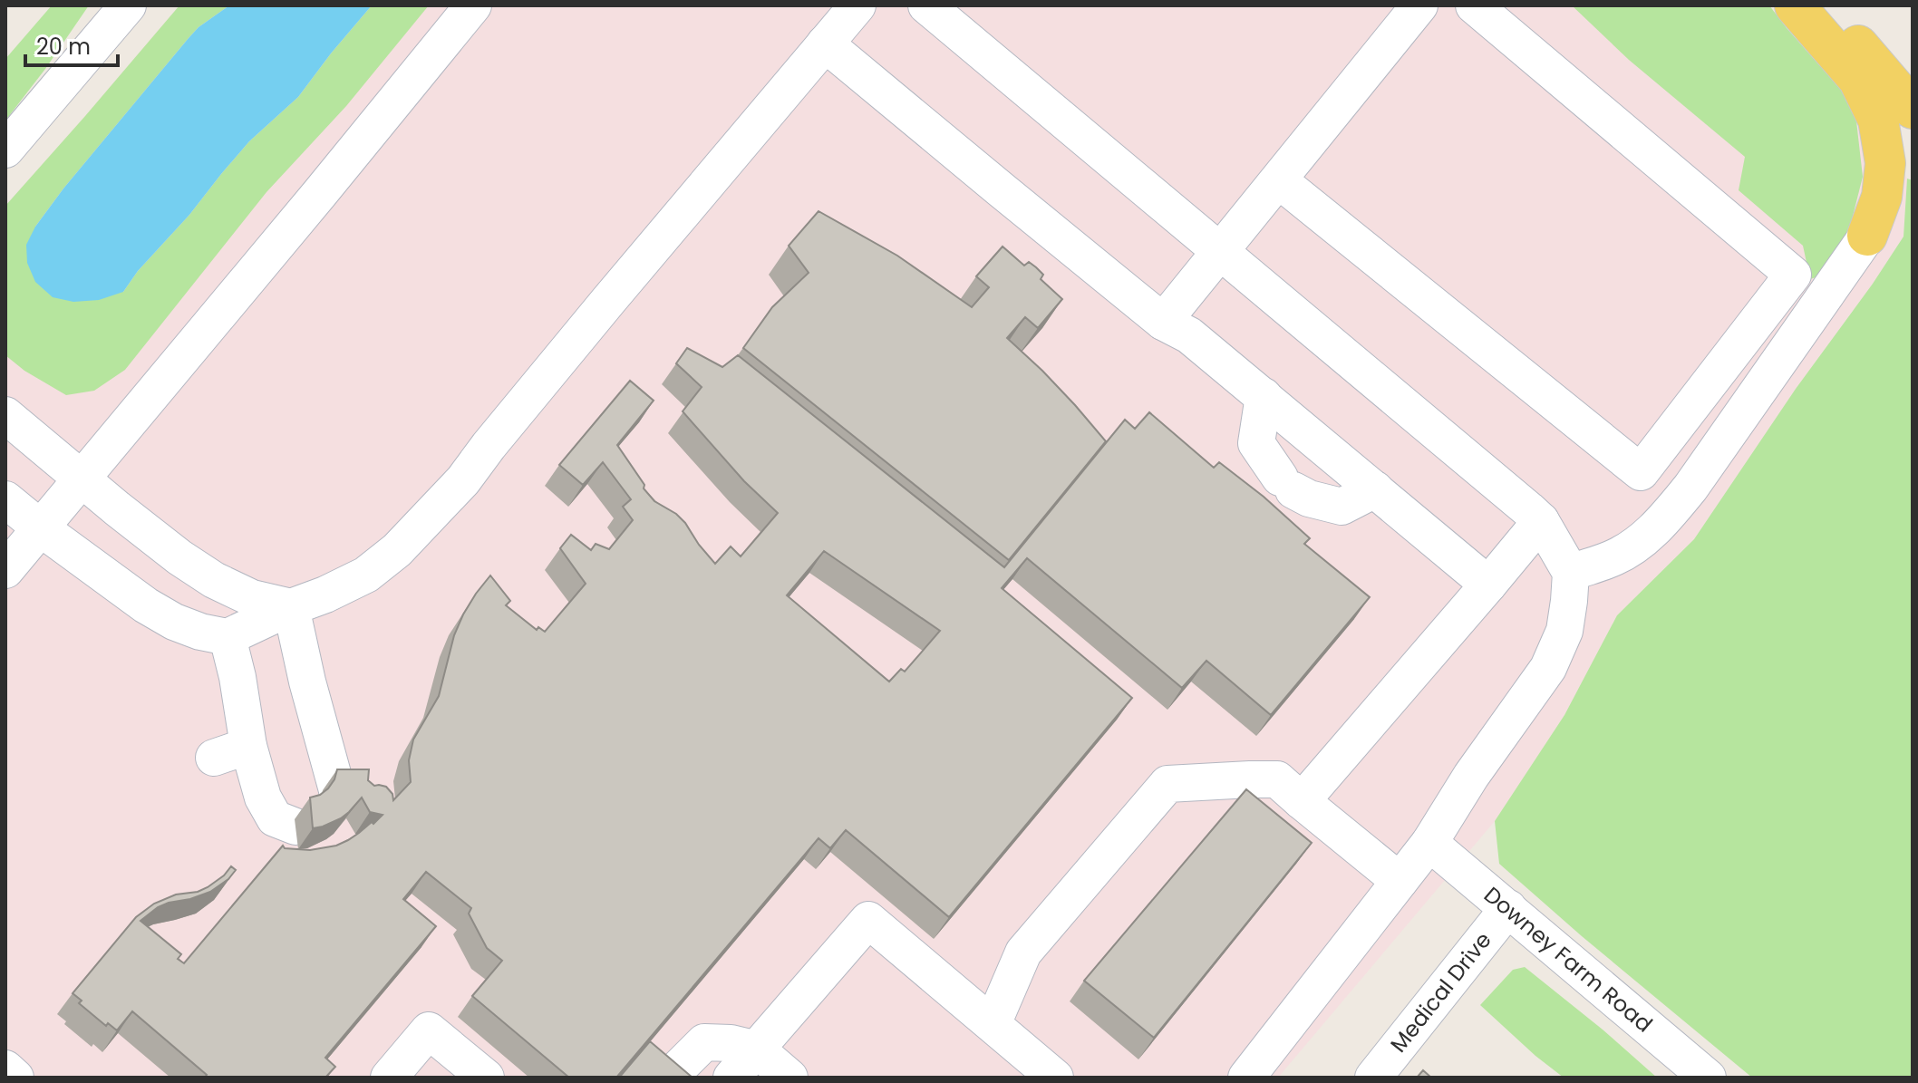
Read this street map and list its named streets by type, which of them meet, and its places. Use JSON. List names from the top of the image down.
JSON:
{
  "streets": {
    "street": ["Downey Farm Road", "Medical Drive"]
  },
  "crossings": [
    ["Downey Farm Road", "Medical Drive"]
  ],
  "scale_bar": "20 m"
}
